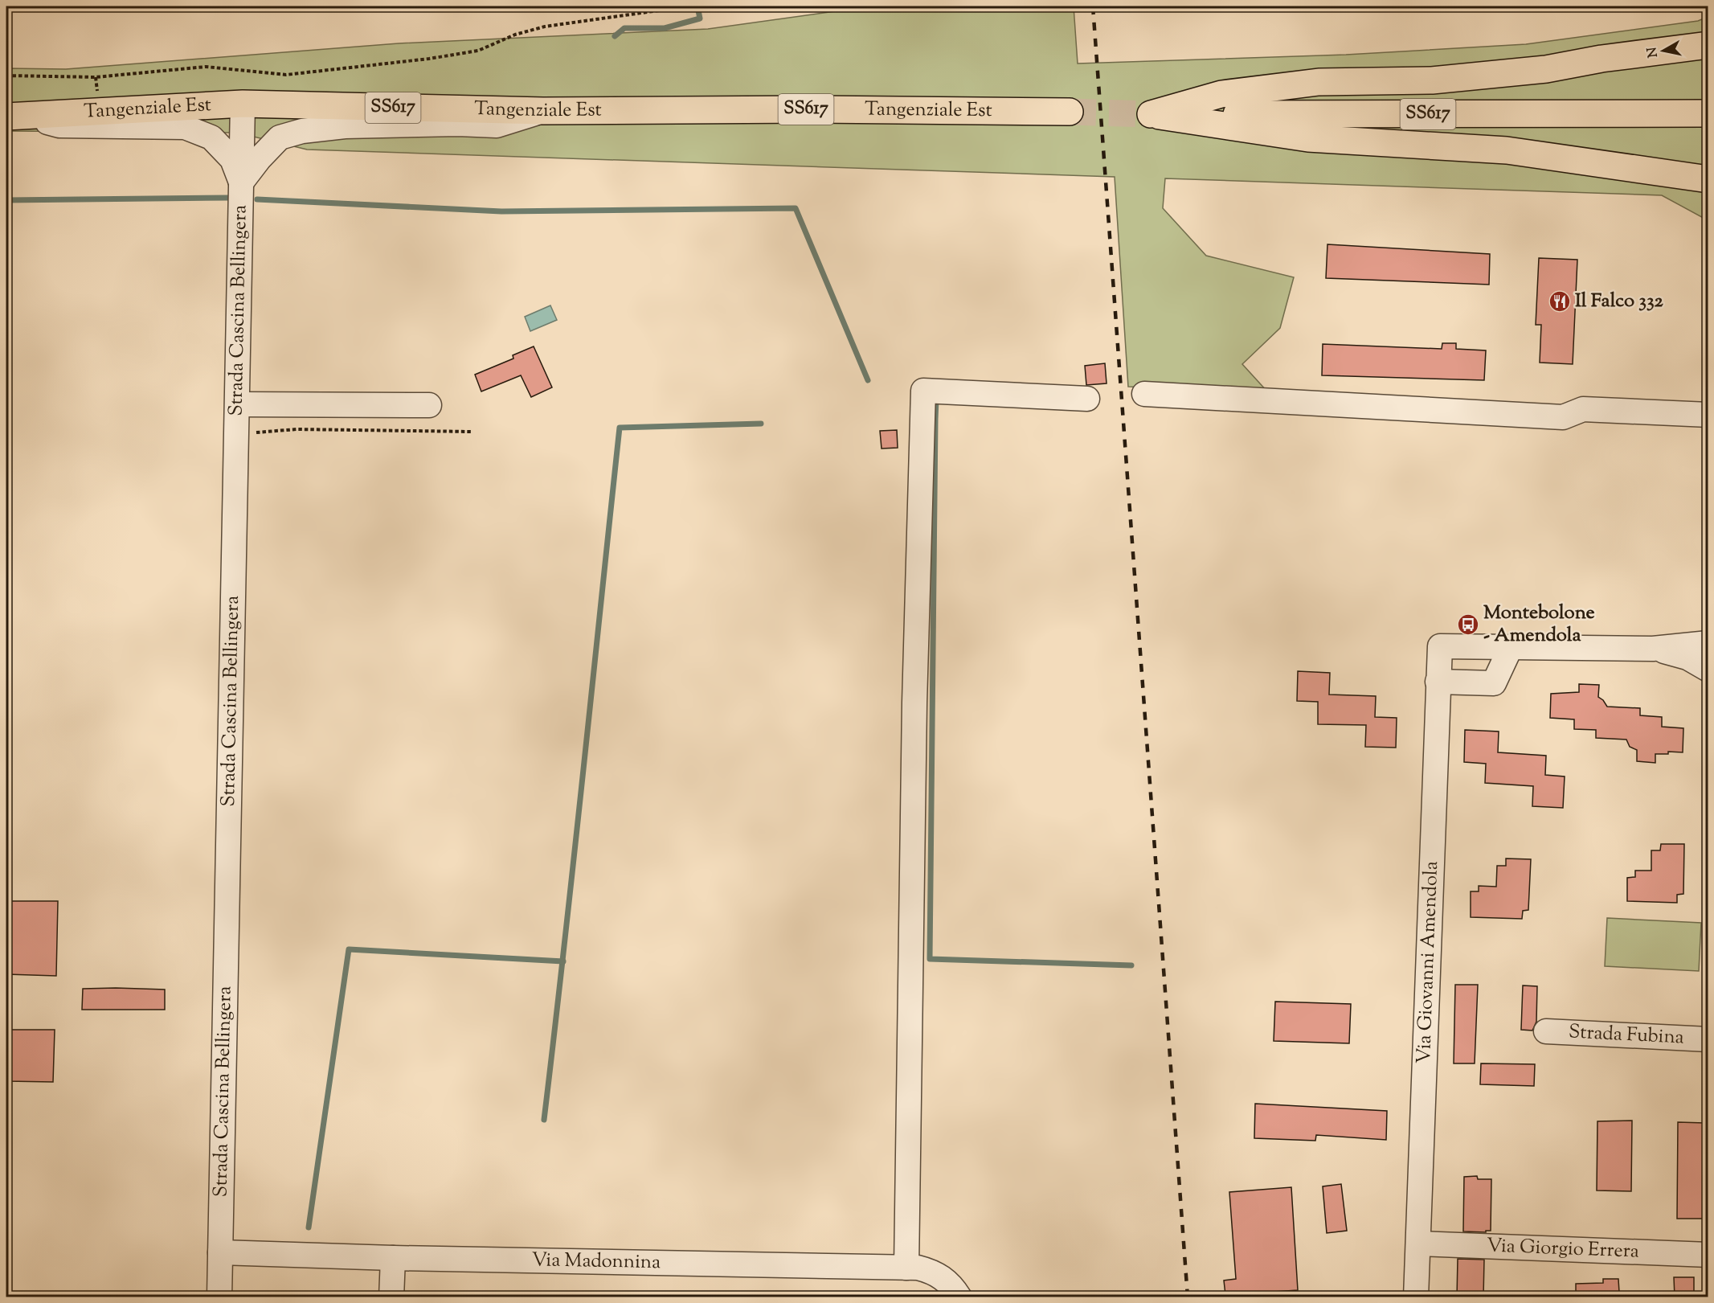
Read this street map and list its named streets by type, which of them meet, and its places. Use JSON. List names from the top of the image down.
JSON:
{
  "streets": {
    "main road": ["SS617", "Tangenziale Est"],
    "street": [
      "Strada Cascina Bellingera",
      "Via Giovanni Amendola",
      "Strada Fubina",
      "Via Giorgio Errera",
      "Via Madonnina"
    ]
  },
  "crossings": [
    ["Tangenziale Est", "Strada Cascina Bellingera"],
    ["Strada Cascina Bellingera", "Via Madonnina"],
    ["Via Giovanni Amendola", "Via Giorgio Errera"]
  ],
  "places": {
    "restaurant": ["Il Falco 332"],
    "bus stop": ["Montebolone - Amendola"]
  },
  "north": "left"
}
